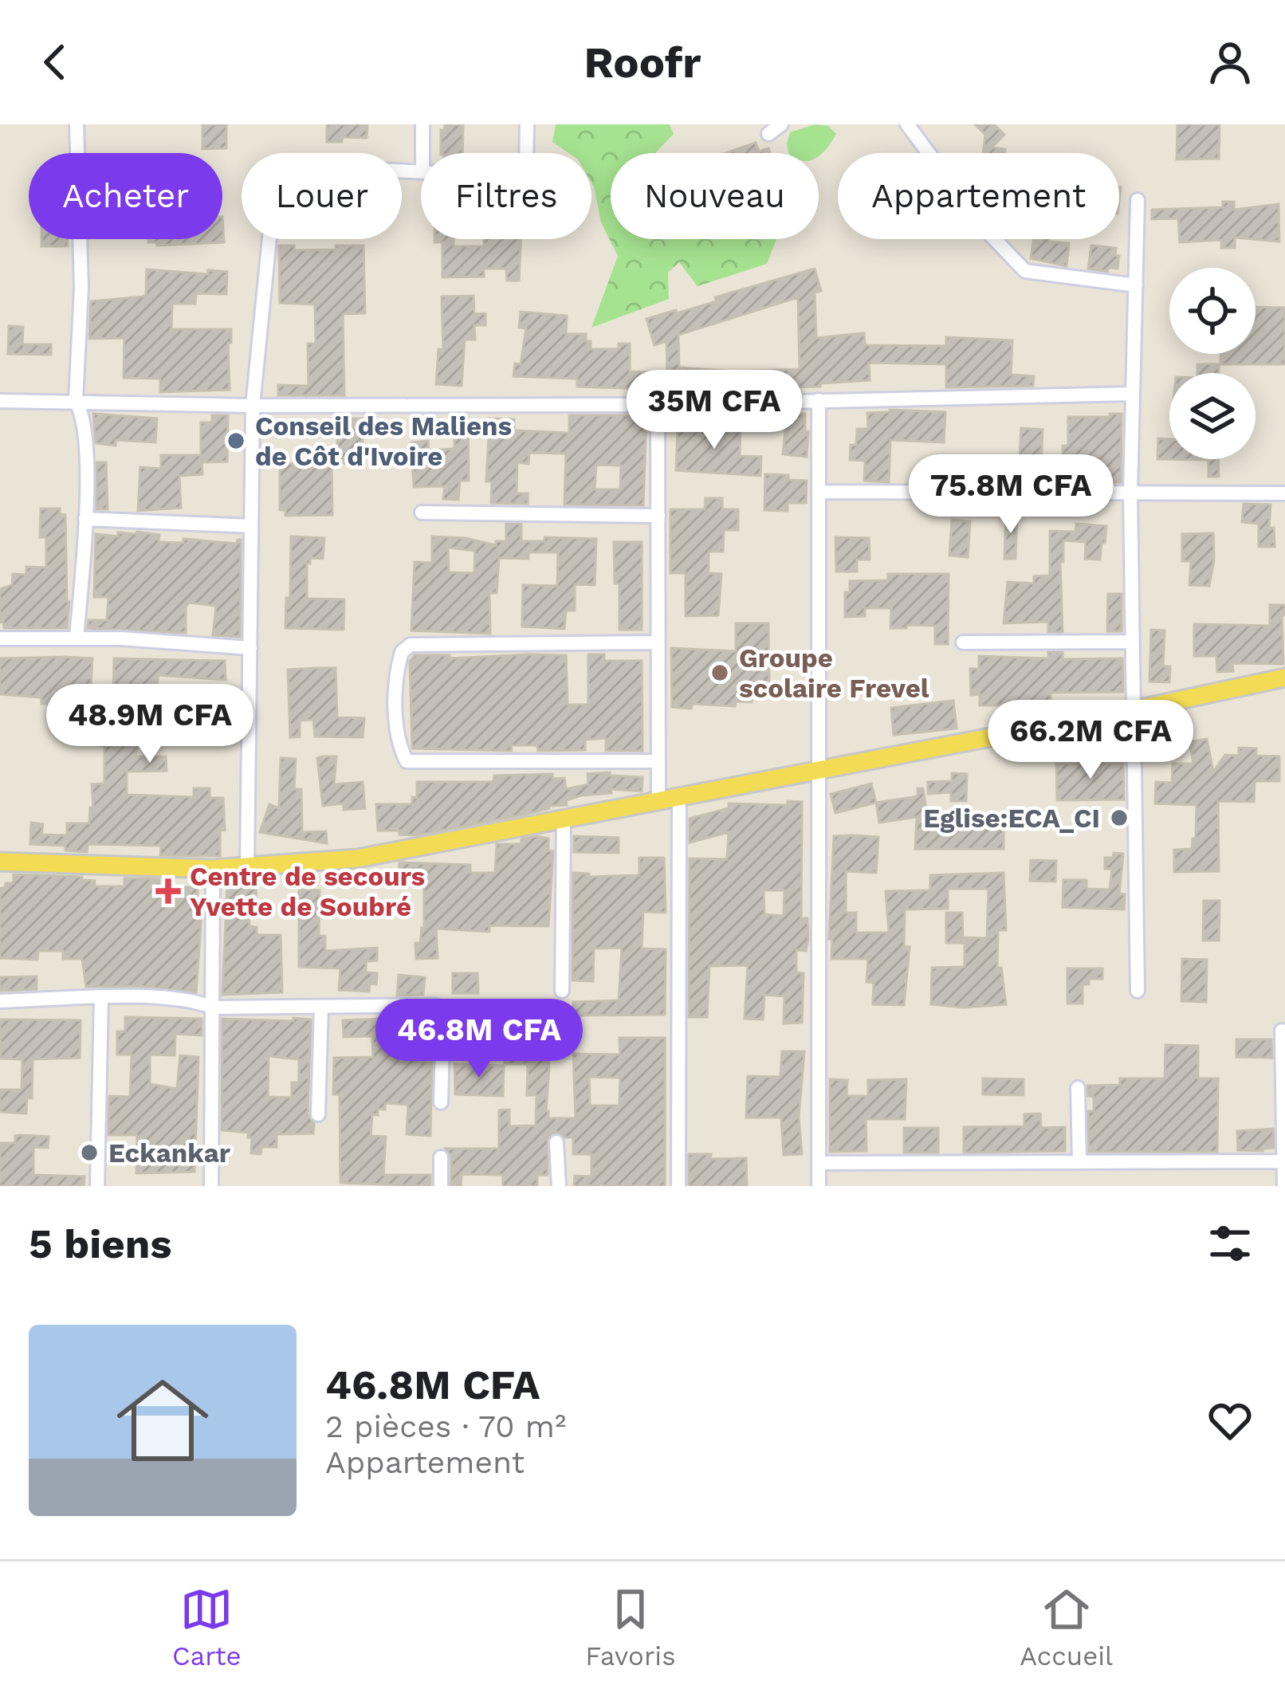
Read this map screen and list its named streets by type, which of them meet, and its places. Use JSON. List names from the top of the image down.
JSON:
{
  "places": {
    "other": [
      "Conseil des Maliens de Côt d'Ivoire",
      "Groupe scolaire Frevel",
      "Eglise:ECA_CI",
      "Eckankar"
    ],
    "health": ["Centre de secours Yvette de Soubré"]
  },
  "page": {
    "header": "Roofr",
    "chip": [
      "Acheter",
      "Louer",
      "Filtres",
      "Nouveau",
      "Appartement"
    ],
    "price": [
      "35M CFA",
      "75.8M CFA",
      "48.9M CFA",
      "66.2M CFA",
      "46.8M CFA"
    ],
    "heading": "5 biens",
    "list": [
      {
        "name": "46.8M CFA",
        "note": "2 pièces · 70 m² · Appartement"
      }
    ],
    "tabs": ["Carte", "Favoris", "Accueil"]
  }
}
